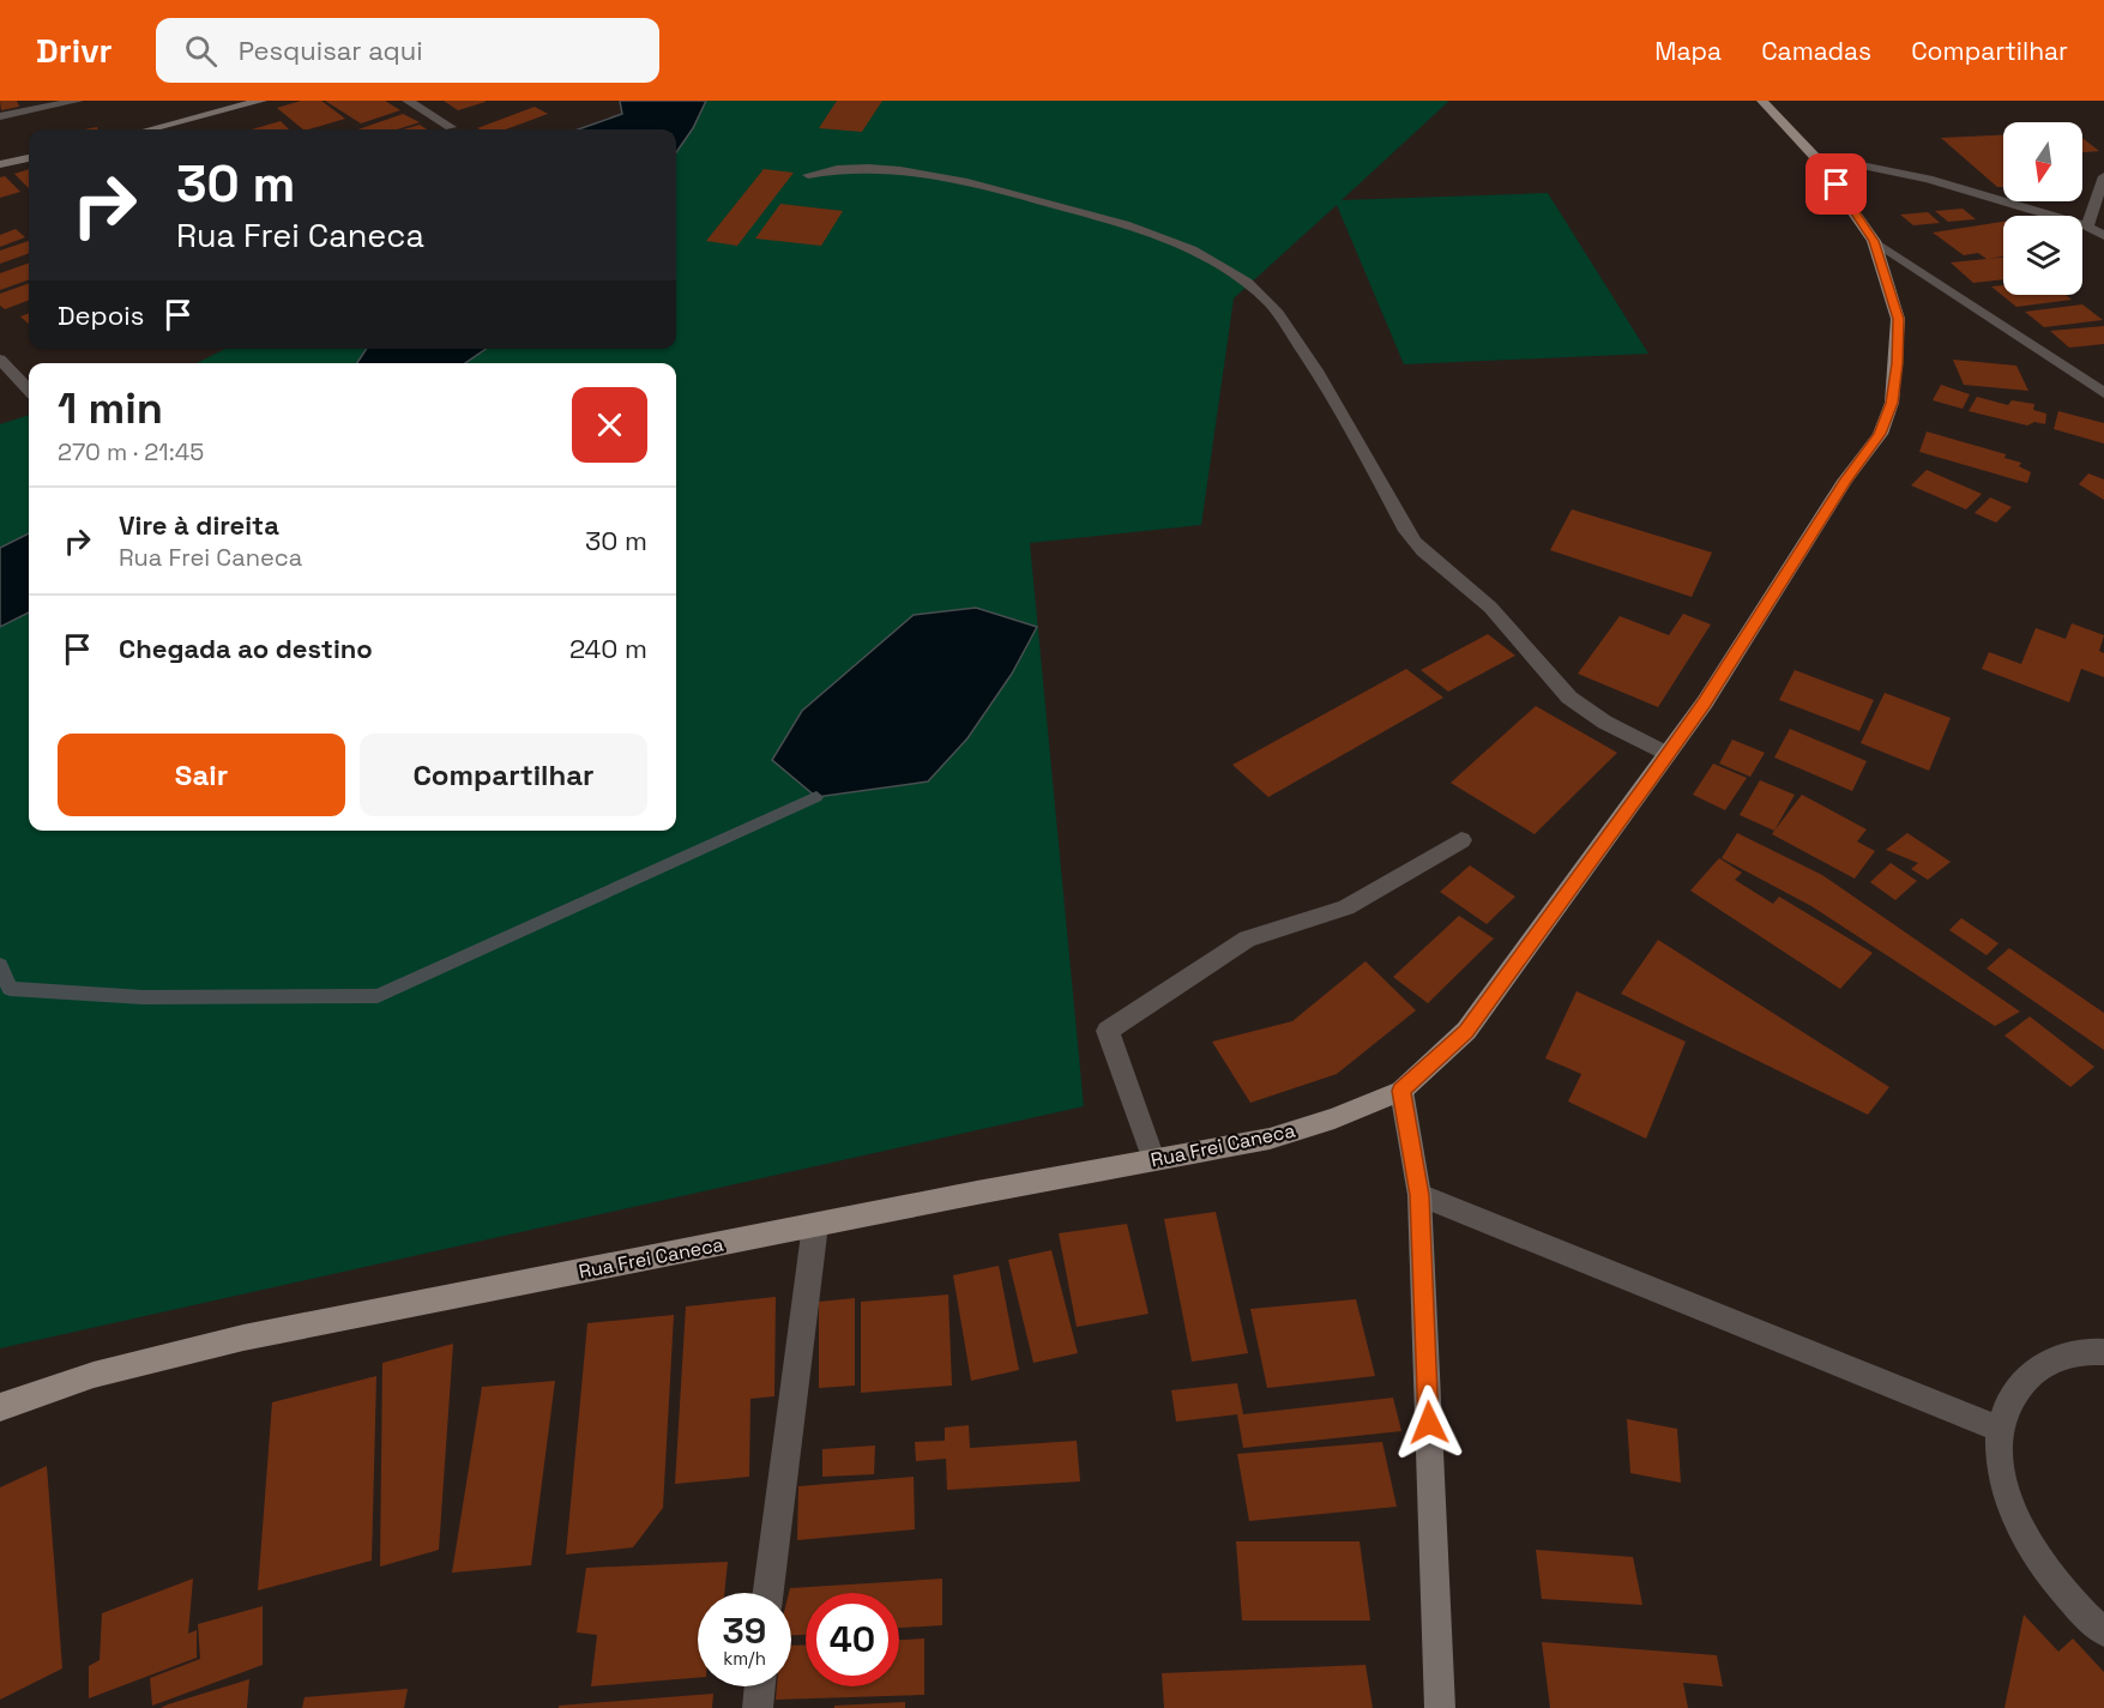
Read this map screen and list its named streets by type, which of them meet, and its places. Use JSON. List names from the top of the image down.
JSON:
{
  "streets": {
    "main road": ["Rua Frei Caneca"]
  },
  "north": "bottom",
  "page": {
    "header": "Drivr",
    "search": "Pesquisar aqui",
    "nav": ["Mapa", "Camadas", "Compartilhar"],
    "turn": ["30 m", "Rua Frei Caneca"],
    "then": "Depois",
    "heading": ["1 min", "270 m · 21:45"],
    "list": [
      {
        "name": "Vire à direita",
        "note": "Rua Frei Caneca",
        "value": "30 m"
      },
      {
        "name": "Chegada ao destino",
        "value": "240 m"
      }
    ],
    "buttons": ["Sair", "Compartilhar"],
    "speed": "39 km/h",
    "limit": "40"
  }
}
